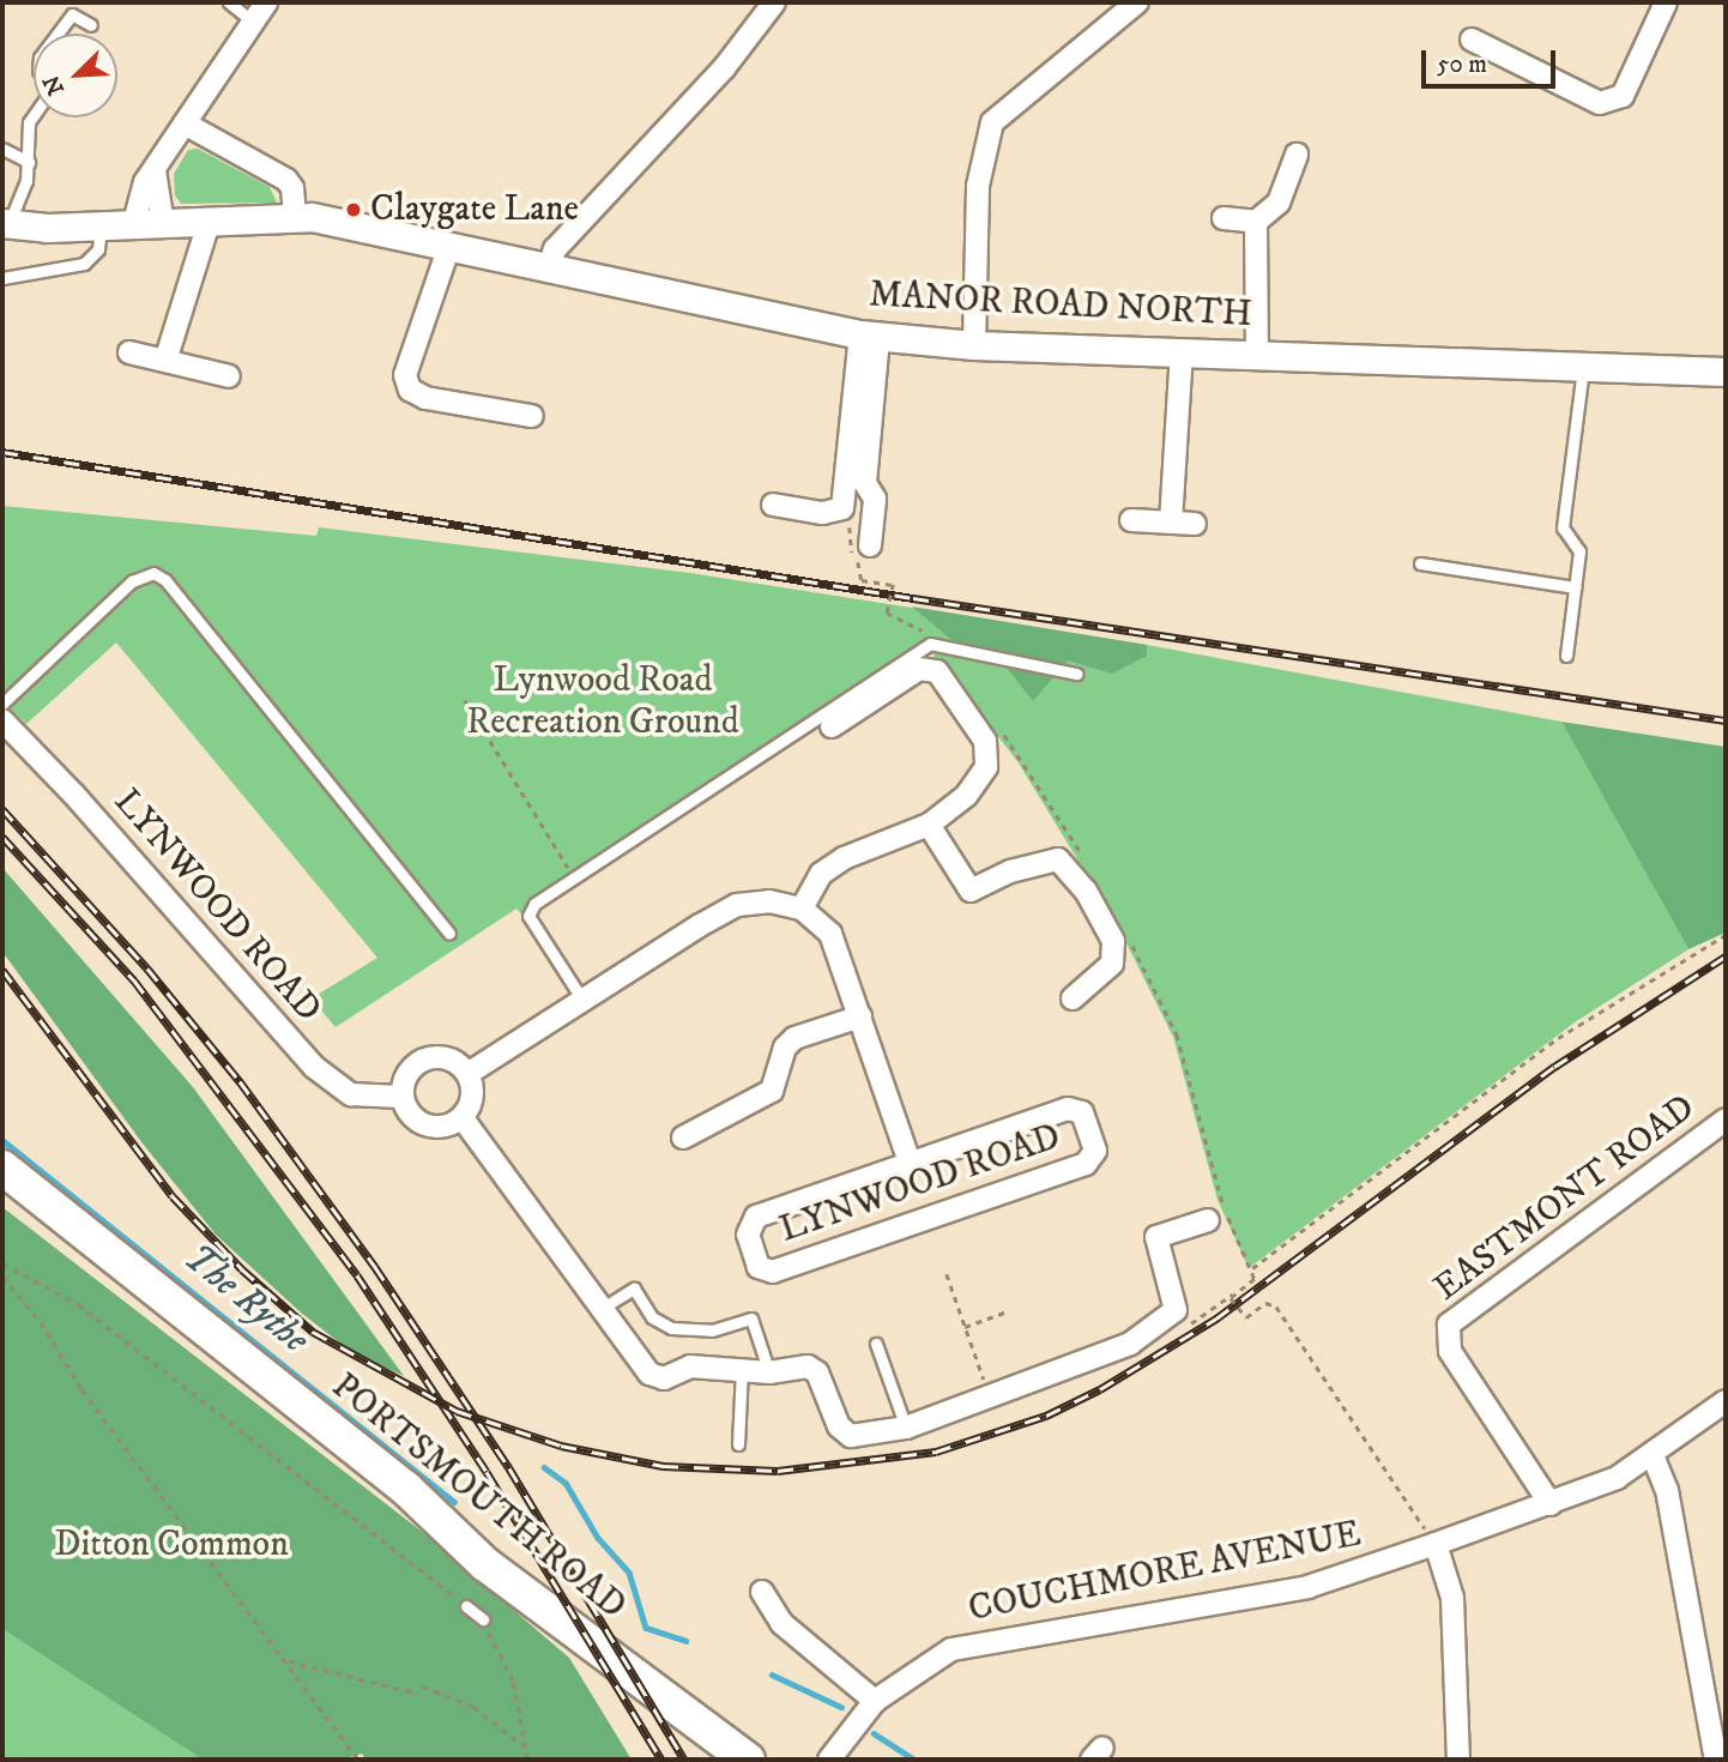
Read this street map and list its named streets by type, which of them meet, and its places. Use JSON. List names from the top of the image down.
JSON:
{
  "streets": {
    "main road": ["PORTSMOUTH ROAD"],
    "street": [
      "MANOR ROAD NORTH",
      "LYNWOOD ROAD",
      "EASTMONT ROAD",
      "COUCHMORE AVENUE"
    ]
  },
  "crossings": [
    ["EASTMONT ROAD", "COUCHMORE AVENUE"]
  ],
  "water": ["The Rythe"],
  "parks": ["Lynwood Road Recreation Ground", "Ditton Common"],
  "places": ["Claygate Lane"],
  "scale_bar": "50 m",
  "north": "bottom left"
}
